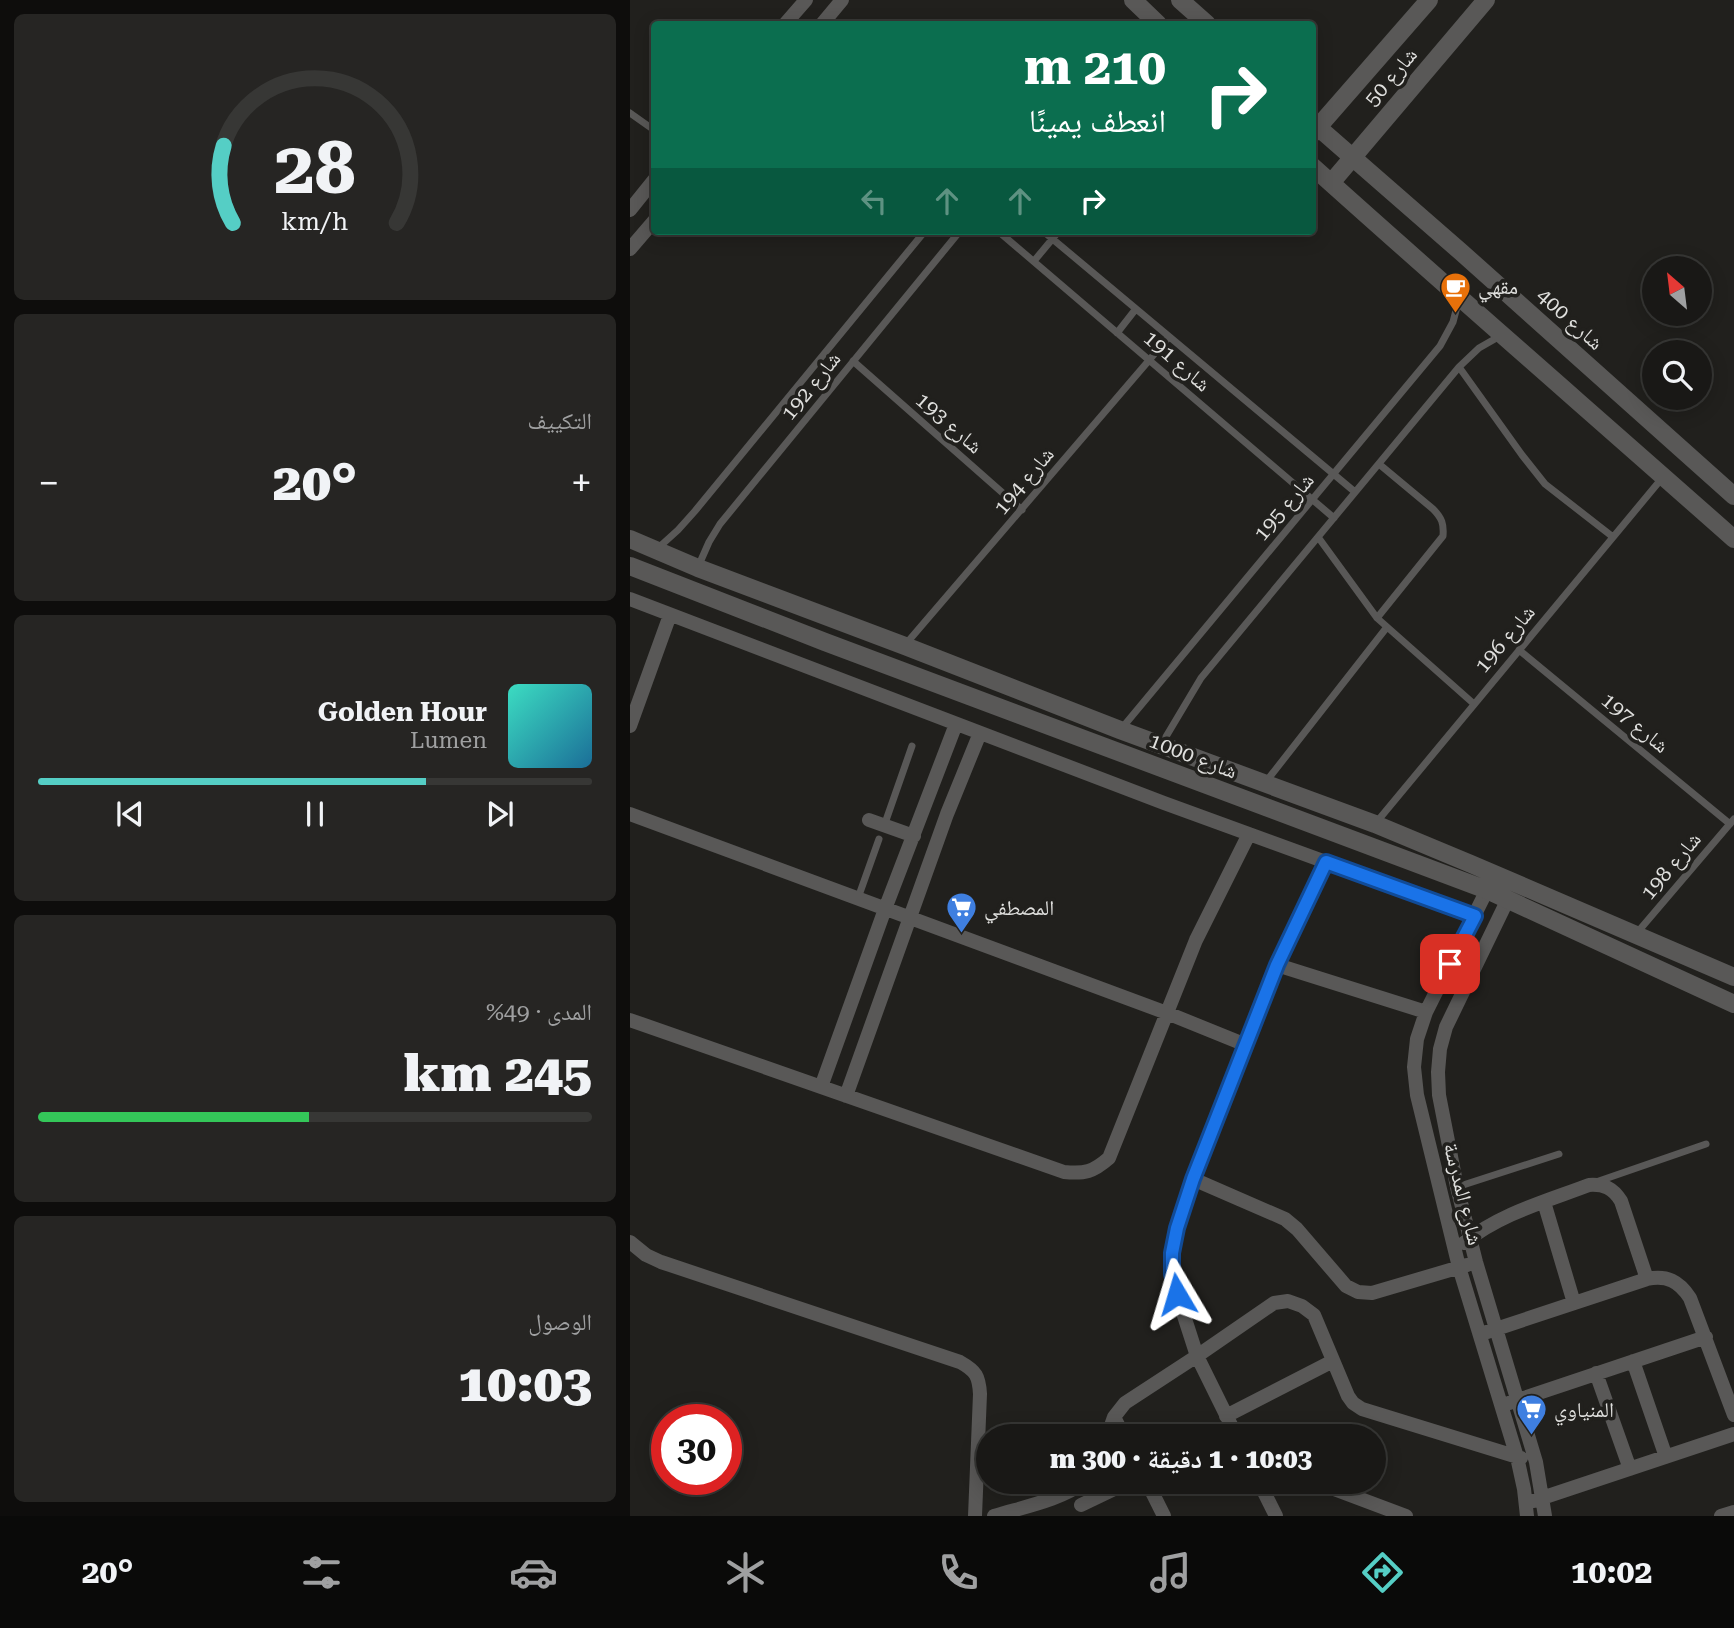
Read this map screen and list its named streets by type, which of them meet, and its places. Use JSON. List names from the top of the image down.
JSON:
{
  "streets": {
    "street": [
      "شارع 50",
      "شارع 400",
      "شارع 1000",
      "شارع المدرسة"
    ],
    "lane": [
      "شارع 191",
      "شارع 192",
      "شارع 193",
      "شارع 194",
      "شارع 195",
      "شارع 196",
      "شارع 197",
      "شارع 198"
    ]
  },
  "crossings": [
    ["شارع 50", "شارع 400"],
    ["شارع 191", "شارع 194"],
    ["شارع 191", "شارع 195"],
    ["شارع 192", "شارع 193"],
    ["شارع 192", "شارع 1000"],
    ["شارع 193", "شارع 194"],
    ["شارع 194", "شارع 1000"],
    ["شارع 195", "شارع 1000"],
    ["شارع 196", "شارع 197"],
    ["شارع 196", "شارع 1000"],
    ["شارع 197", "شارع 198"],
    ["شارع 1000", "شارع 198"],
    ["شارع 1000", "شارع المدرسة"]
  ],
  "places": {
    "cafe": ["مقهي"],
    "supermarket": ["المصطفي", "المنياوي"]
  },
  "north": "top left",
  "page": {
    "turn": ["210 m", "انعطف يمينًا"],
    "tile": [
      "التكييف",
      ["المدى · 49%", "245 km"],
      ["الوصول", "10:03"]
    ],
    "heat": ["−", "20°", "+"],
    "song": ["Golden Hour", "Lumen"],
    "limit": "30",
    "trip": "10:03 · 1 دقيقة · 300 m",
    "tabs": ["10:02", "20°"],
    "gauge": ["28", "km/h"]
  }
}
